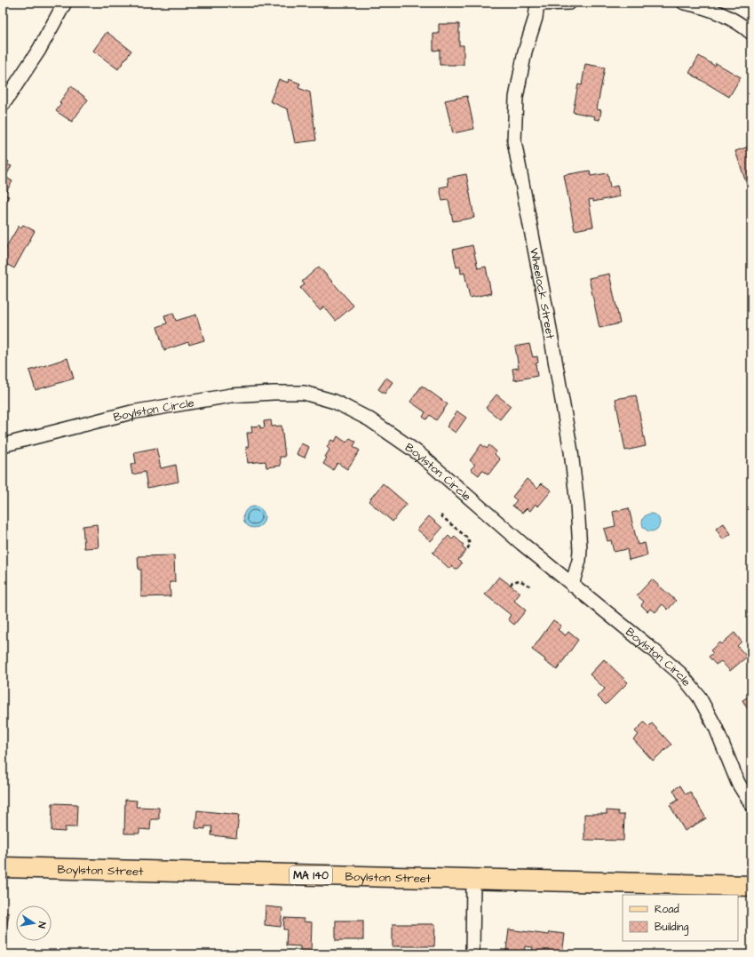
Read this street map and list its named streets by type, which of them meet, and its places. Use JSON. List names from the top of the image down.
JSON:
{
  "streets": {
    "main road": ["Boylston Street", "MA 140"],
    "street": ["Wheelock Street", "Boylston Circle"]
  },
  "crossings": [
    ["Wheelock Street", "Boylston Circle"]
  ],
  "legend": ["Road", "Building"],
  "north": "right"
}
